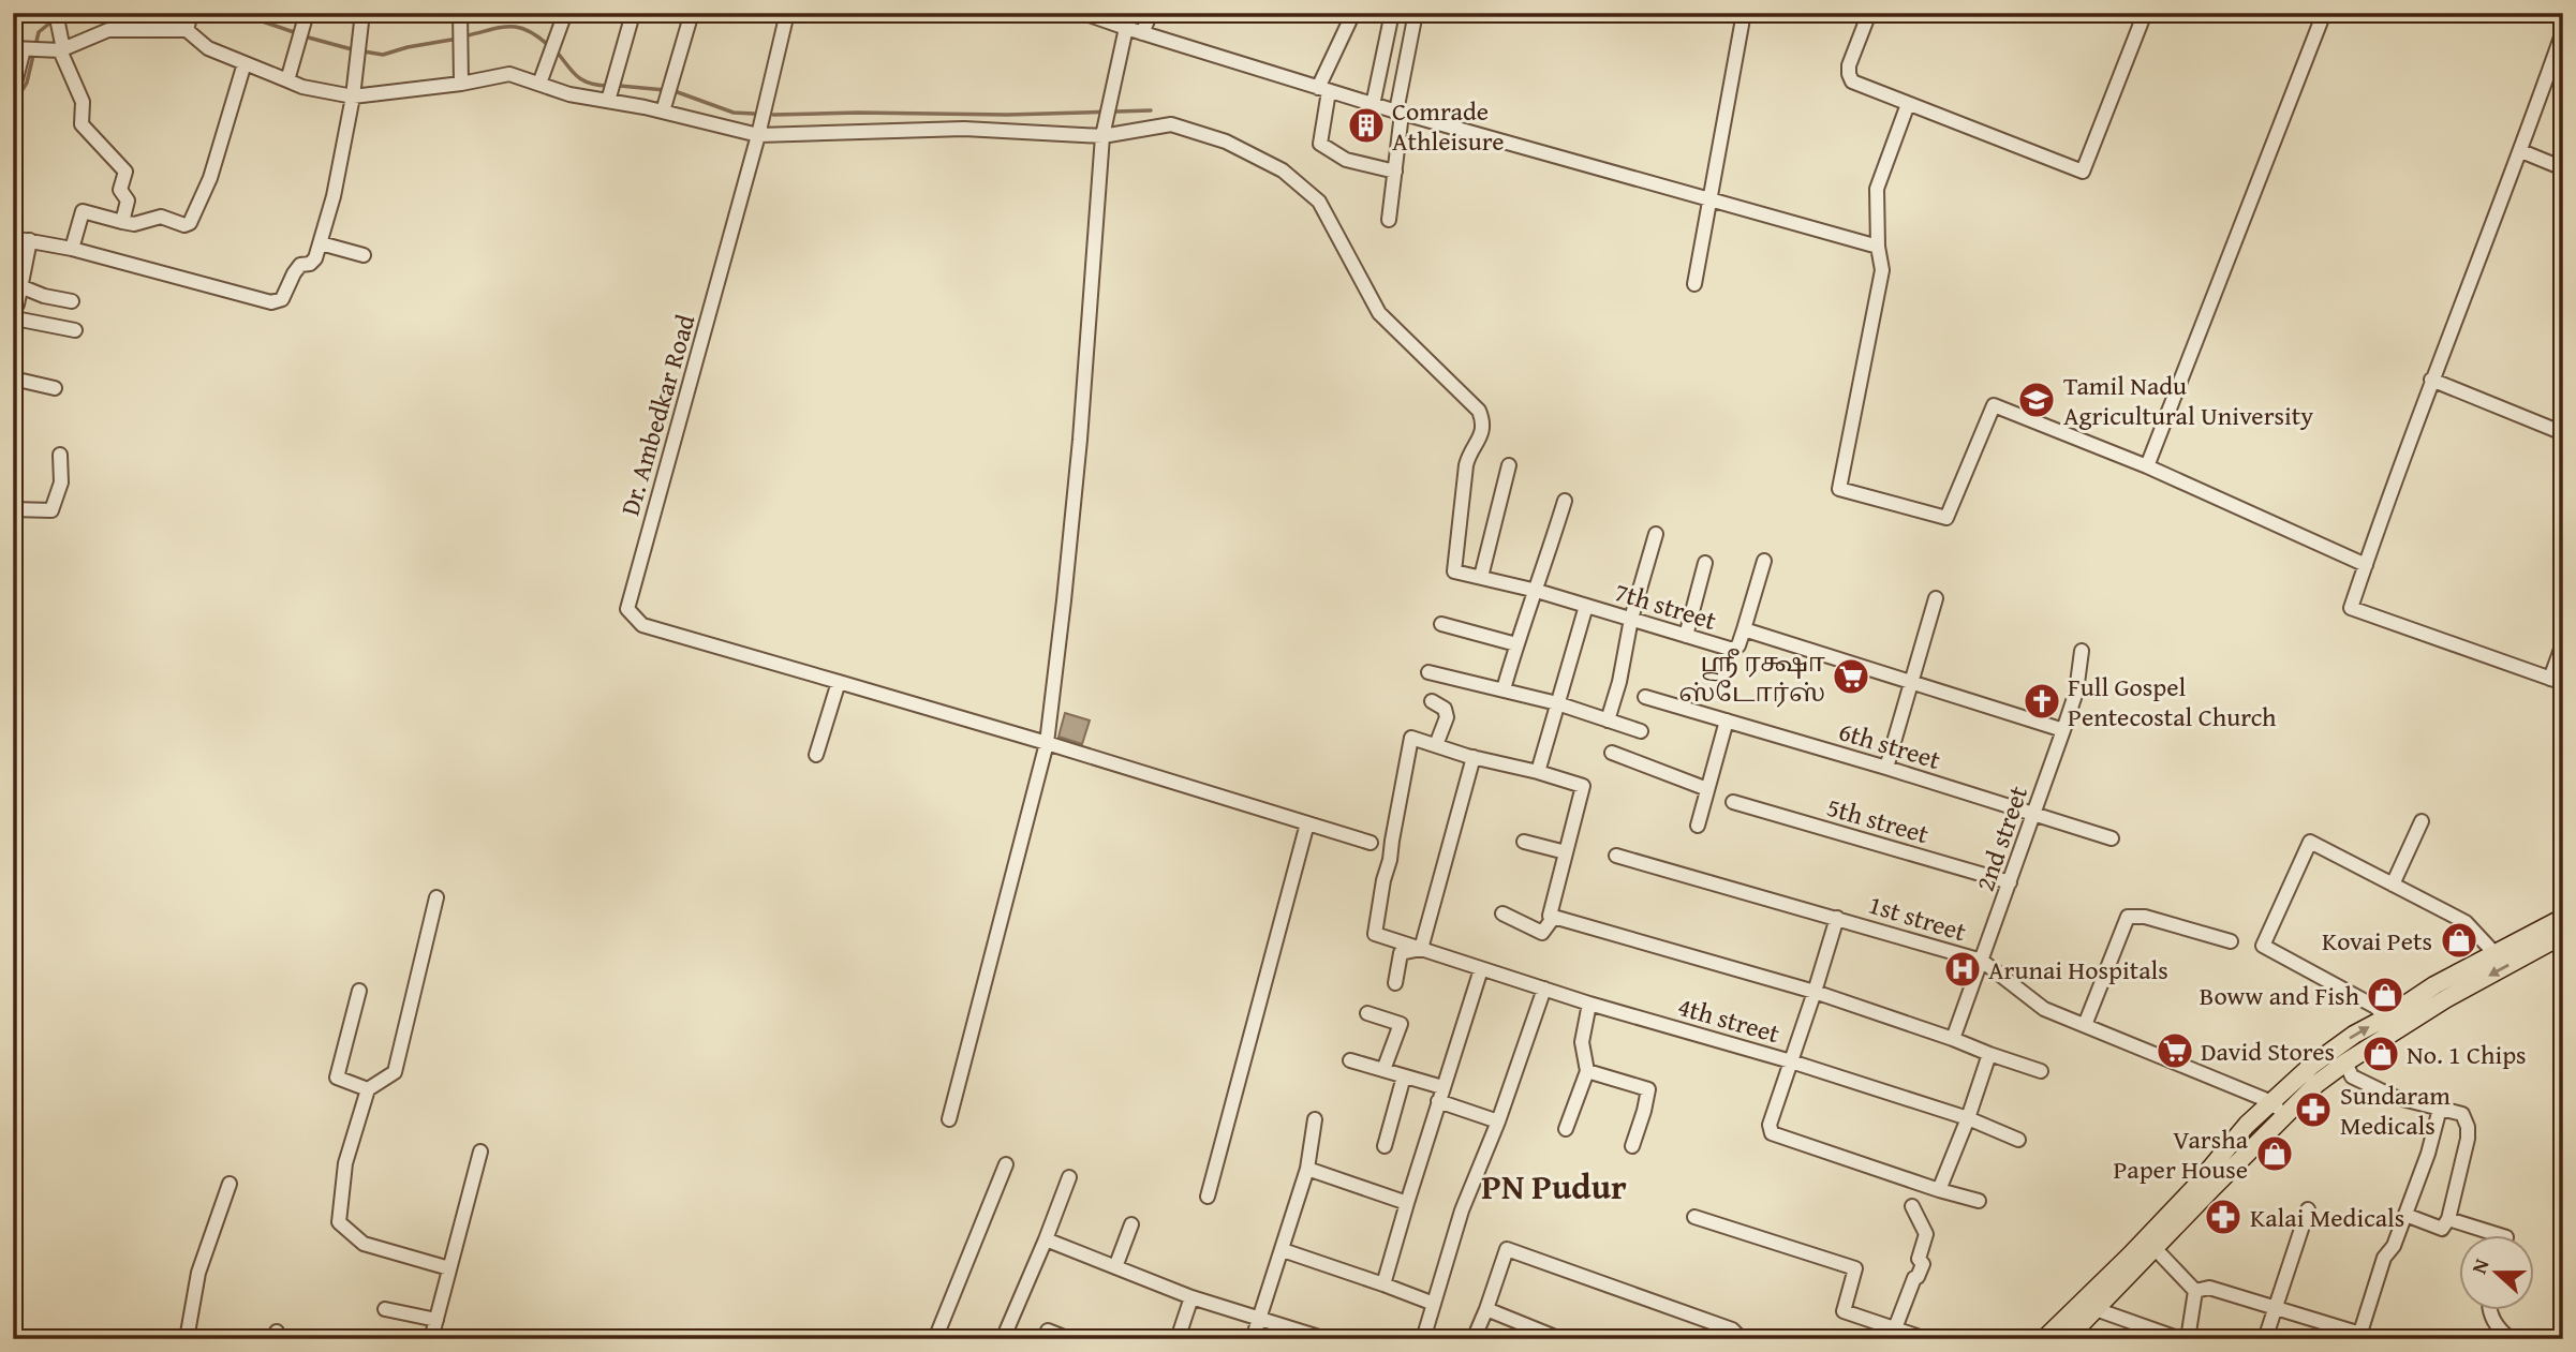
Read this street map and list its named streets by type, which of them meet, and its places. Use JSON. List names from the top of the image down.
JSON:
{
  "streets": {
    "street": [
      "Dr. Ambedkar Road",
      "7th street",
      "6th street",
      "5th street",
      "2nd street",
      "1st street",
      "4th street"
    ]
  },
  "crossings": [
    ["7th street", "2nd street"],
    ["6th street", "2nd street"],
    ["5th street", "2nd street"],
    ["2nd street", "1st street"]
  ],
  "districts": ["PN Pudur"],
  "places": {
    "building": ["Comrade Athleisure"],
    "school or university": ["Tamil Nadu Agricultural University"],
    "supermarket": ["ஶ்ரீ ரக்ஷா ஸ்டோர்ஸ்", "David Stores"],
    "church": ["Full Gospel Pentecostal Church"],
    "shop": [
      "Kovai Pets",
      "Boww and Fish",
      "No. 1 Chips",
      "Varsha Paper House"
    ],
    "hospital": ["Arunai Hospitals"],
    "pharmacy": ["Sundaram Medicals", "Kalai Medicals"]
  },
  "north": "left"
}
